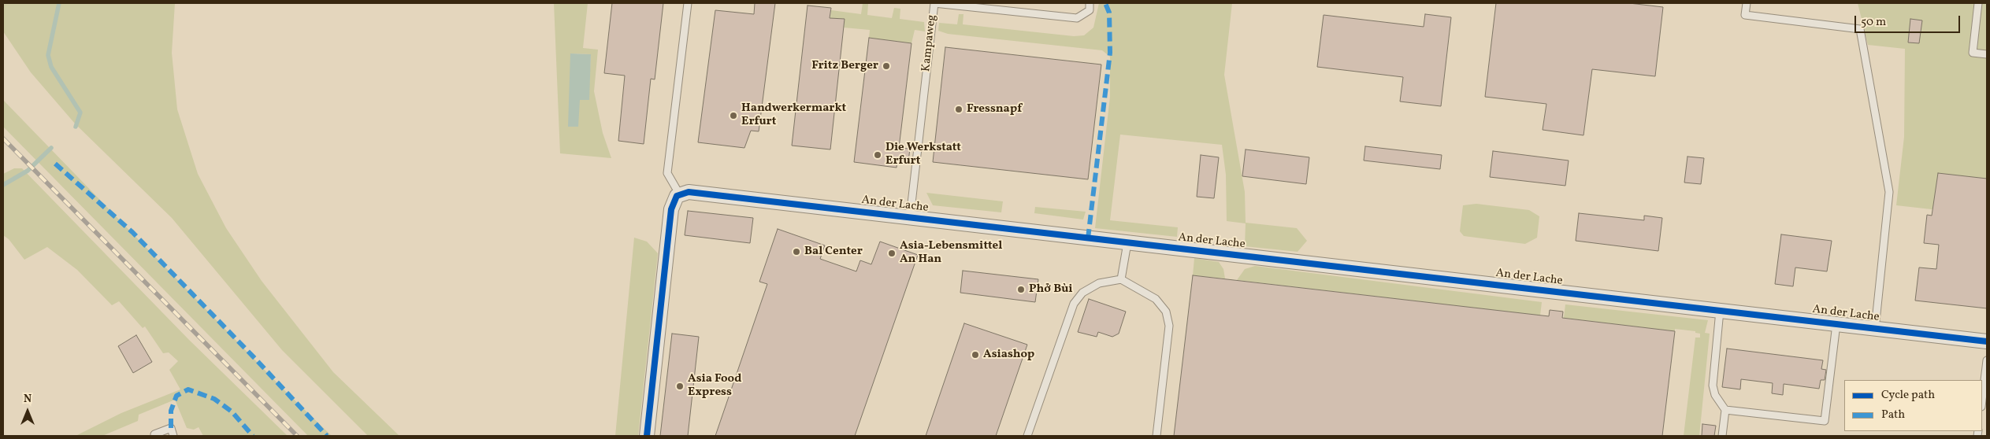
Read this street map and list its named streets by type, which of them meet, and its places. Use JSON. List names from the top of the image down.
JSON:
{
  "streets": {
    "street": ["An der Lache"],
    "lane": ["Kampaweg"]
  },
  "crossings": [
    ["Kampaweg", "An der Lache"]
  ],
  "places": [
    "Fritz Berger",
    "Fressnapf",
    "Handwerkermarkt Erfurt",
    "Die Werkstatt Erfurt",
    "Bal Center",
    "Asia-Lebensmittel An Han",
    "Phở Bùi",
    "Asiashop",
    "Asia Food Express"
  ],
  "legend": ["Cycle path", "Path"],
  "scale_bar": "50 m",
  "north": "top"
}
